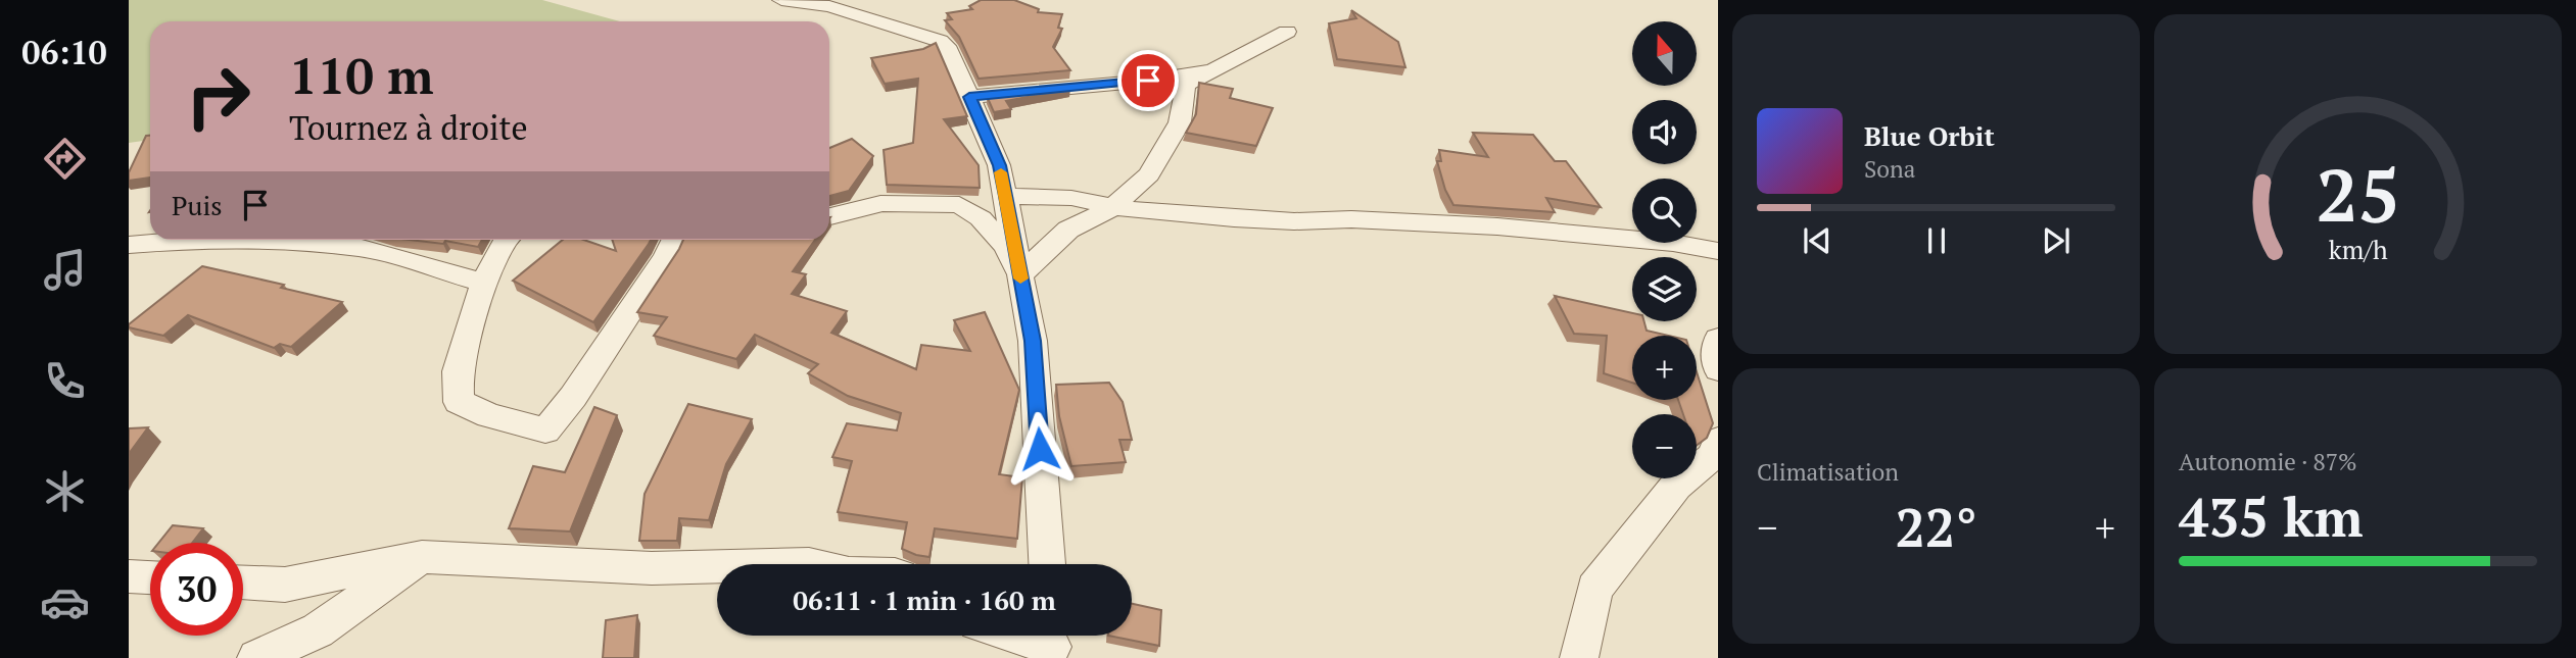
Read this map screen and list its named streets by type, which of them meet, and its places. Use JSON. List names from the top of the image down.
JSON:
{
  "north": "top",
  "page": {
    "tabs": "06:10",
    "map_buttons": ["+", "−"],
    "turn": ["110 m", "Tournez à droite"],
    "song": ["Blue Orbit", "Sona"],
    "then": "Puis",
    "tile": [
      "Climatisation",
      ["Autonomie · 87%", "435 km"]
    ],
    "heat": ["−", "22°", "+"],
    "limit": "30",
    "trip": "06:11 · 1 min · 160 m",
    "gauge": ["25", "km/h"]
  }
}
